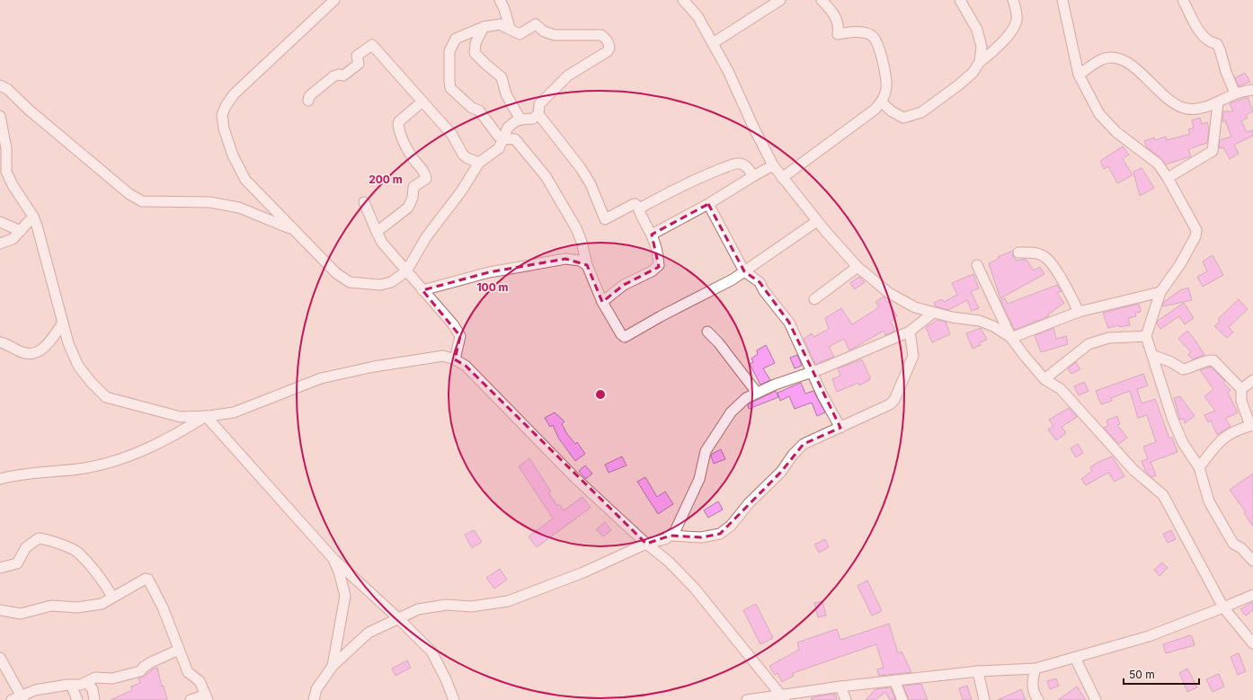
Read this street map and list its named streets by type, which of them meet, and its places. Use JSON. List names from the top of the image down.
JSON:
{
  "scale_bar": "50 m",
  "rings": ["200 m", "100 m"]
}
